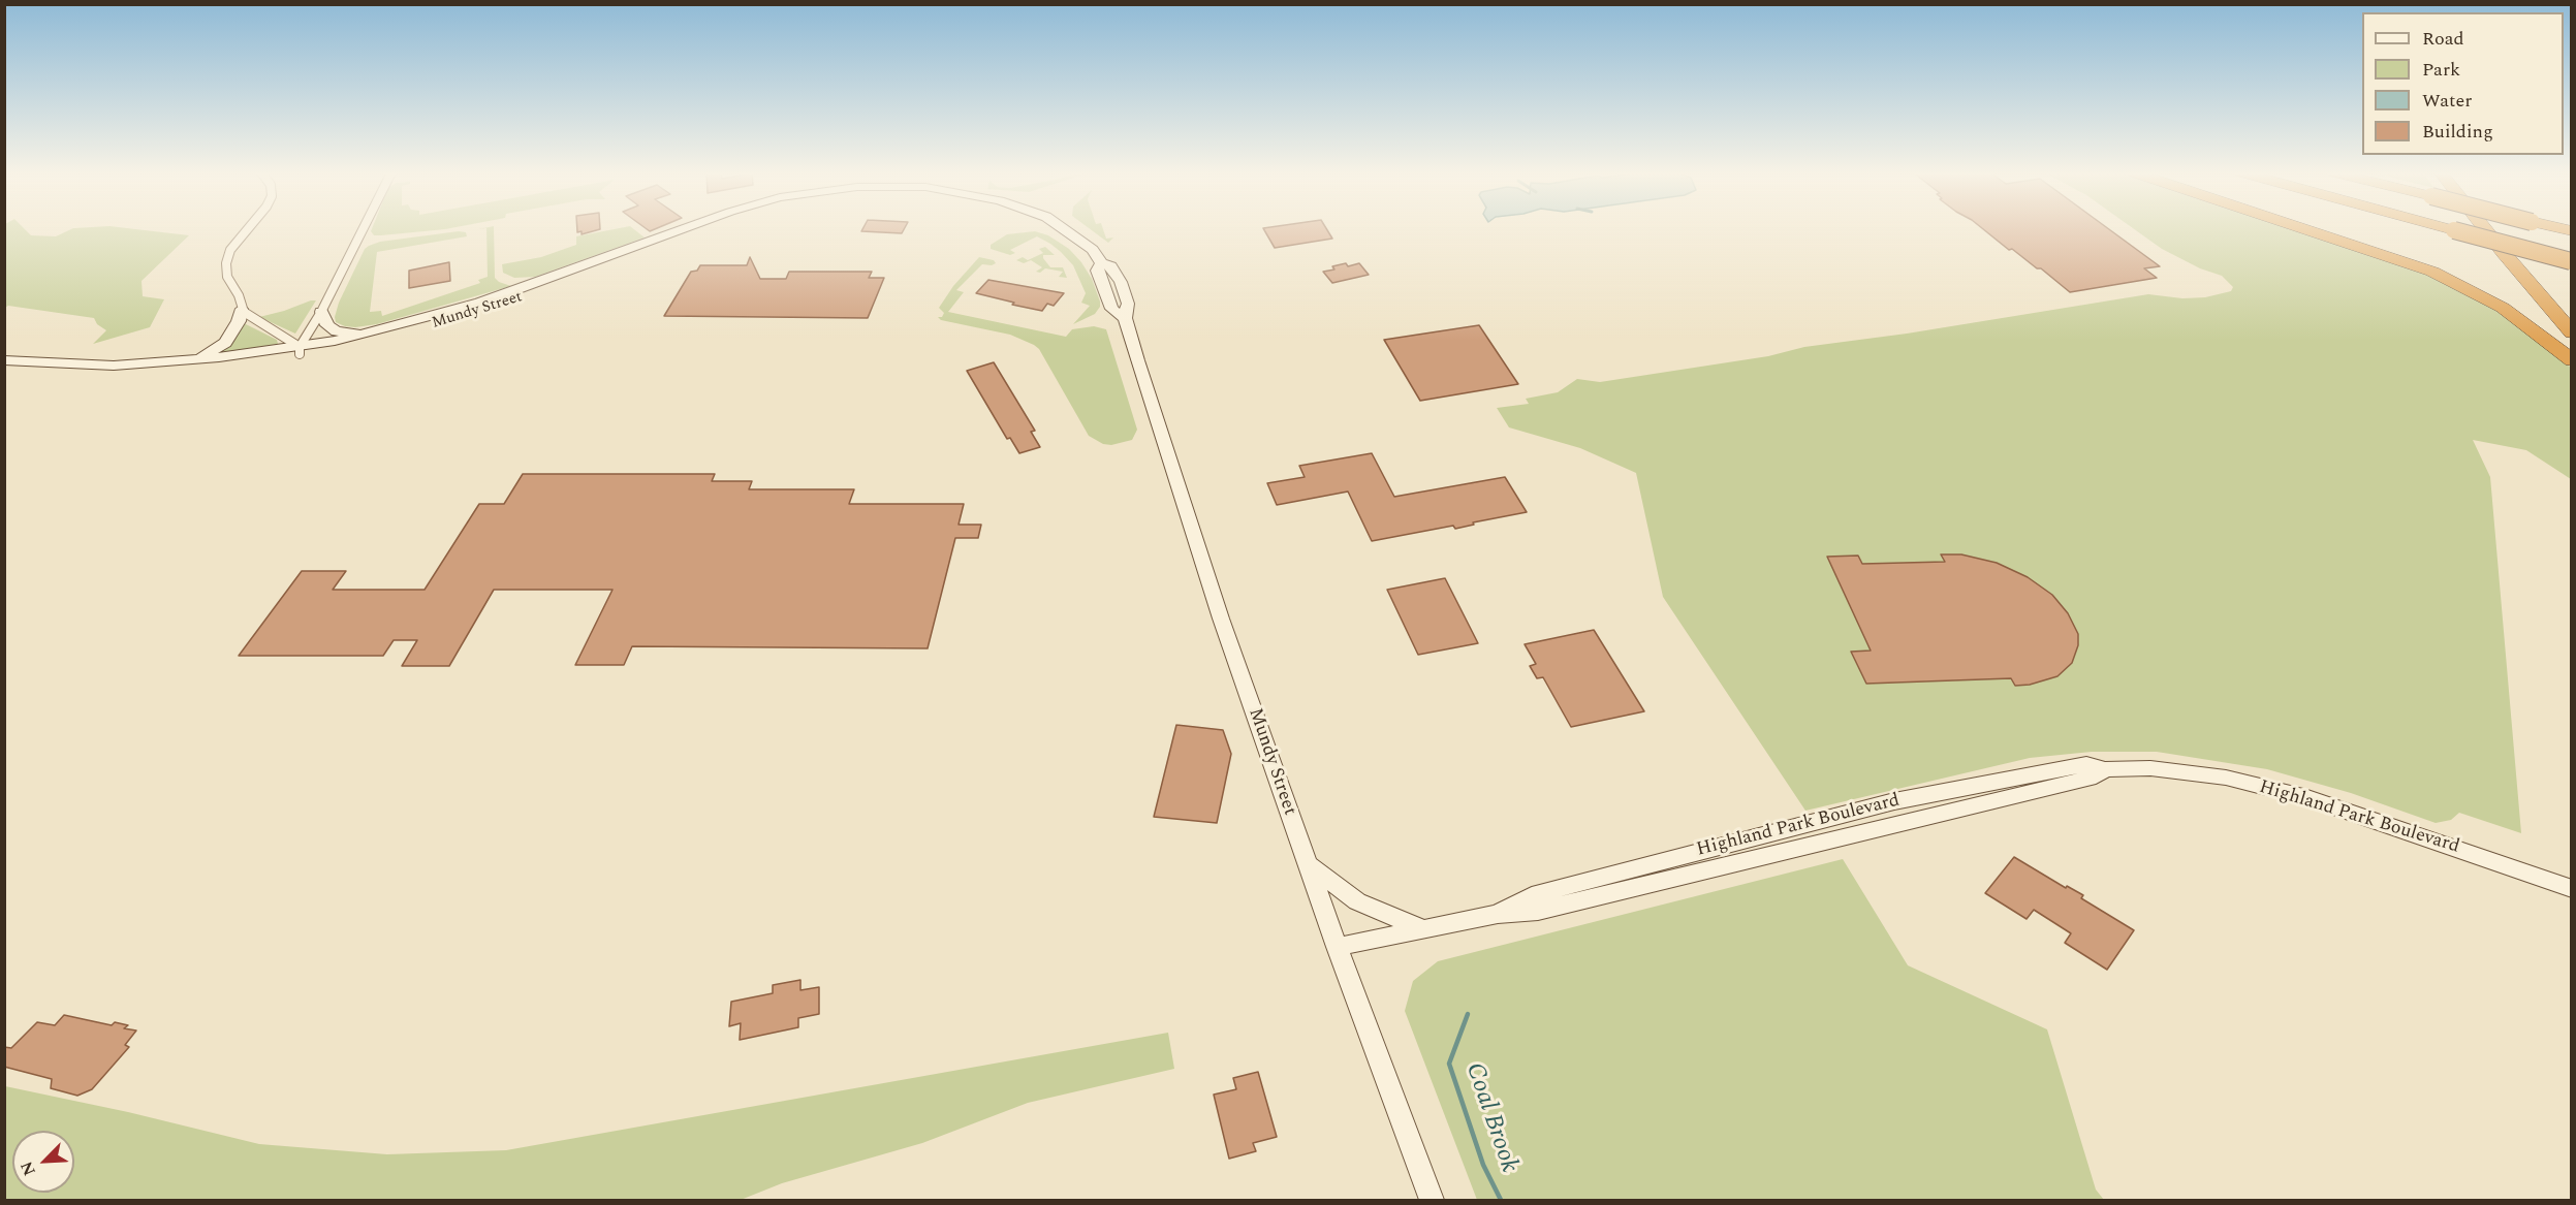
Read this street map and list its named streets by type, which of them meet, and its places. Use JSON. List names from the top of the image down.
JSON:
{
  "streets": {
    "main road": ["Mundy Street", "Highland Park Boulevard"]
  },
  "crossings": [
    ["Mundy Street", "Highland Park Boulevard"]
  ],
  "water": ["Coal Brook"],
  "legend": [
    "Road",
    "Park",
    "Water",
    "Building"
  ],
  "north": "bottom left"
}
